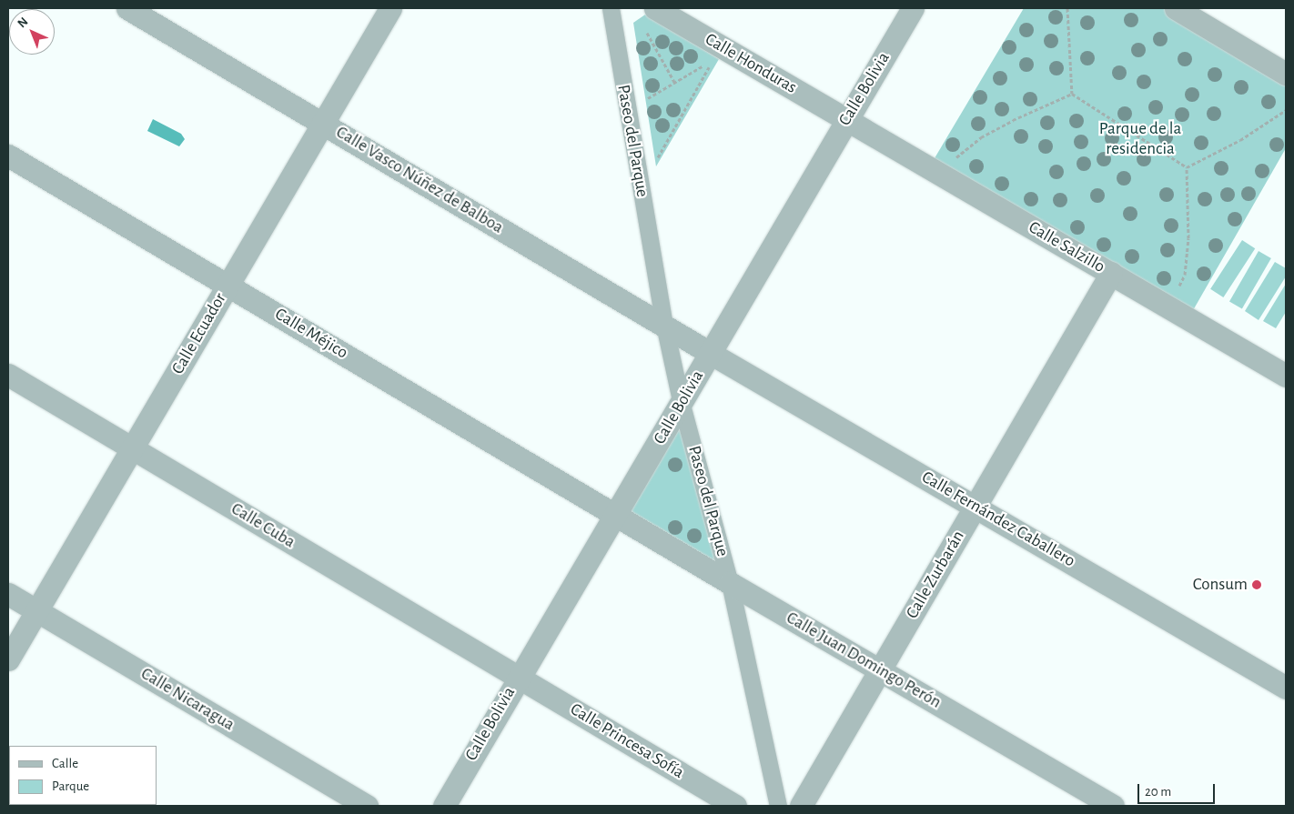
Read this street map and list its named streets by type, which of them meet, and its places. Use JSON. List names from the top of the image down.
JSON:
{
  "streets": {
    "street": [
      "Calle Honduras",
      "Calle Bolivia",
      "Paseo del Parque",
      "Calle Vasco Núñez de Balboa",
      "Calle Salzillo",
      "Calle Ecuador",
      "Calle Méjico",
      "Calle Fernández Caballero",
      "Calle Cuba",
      "Calle Zurbarán",
      "Calle Juan Domingo Perón",
      "Calle Nicaragua",
      "Calle Princesa Sofía"
    ]
  },
  "crossings": [
    ["Calle Honduras", "Calle Bolivia"],
    ["Calle Honduras", "Calle Salzillo"],
    ["Calle Bolivia", "Paseo del Parque"],
    ["Calle Bolivia", "Calle Vasco Núñez de Balboa"],
    ["Calle Bolivia", "Calle Salzillo"],
    ["Calle Bolivia", "Calle Méjico"],
    ["Calle Bolivia", "Calle Fernández Caballero"],
    ["Calle Bolivia", "Calle Cuba"],
    ["Calle Bolivia", "Calle Juan Domingo Perón"],
    ["Calle Bolivia", "Calle Princesa Sofía"],
    ["Paseo del Parque", "Calle Vasco Núñez de Balboa"],
    ["Paseo del Parque", "Calle Juan Domingo Perón"],
    ["Calle Vasco Núñez de Balboa", "Calle Ecuador"],
    ["Calle Vasco Núñez de Balboa", "Calle Fernández Caballero"],
    ["Calle Salzillo", "Calle Zurbarán"],
    ["Calle Ecuador", "Calle Méjico"],
    ["Calle Ecuador", "Calle Cuba"],
    ["Calle Ecuador", "Calle Nicaragua"],
    ["Calle Méjico", "Calle Juan Domingo Perón"],
    ["Calle Fernández Caballero", "Calle Zurbarán"],
    ["Calle Cuba", "Calle Princesa Sofía"],
    ["Calle Zurbarán", "Calle Juan Domingo Perón"]
  ],
  "parks": ["Parque de la residencia"],
  "places": ["Consum"],
  "legend": ["Calle", "Parque"],
  "scale_bar": "20 m",
  "north": "top left"
}
